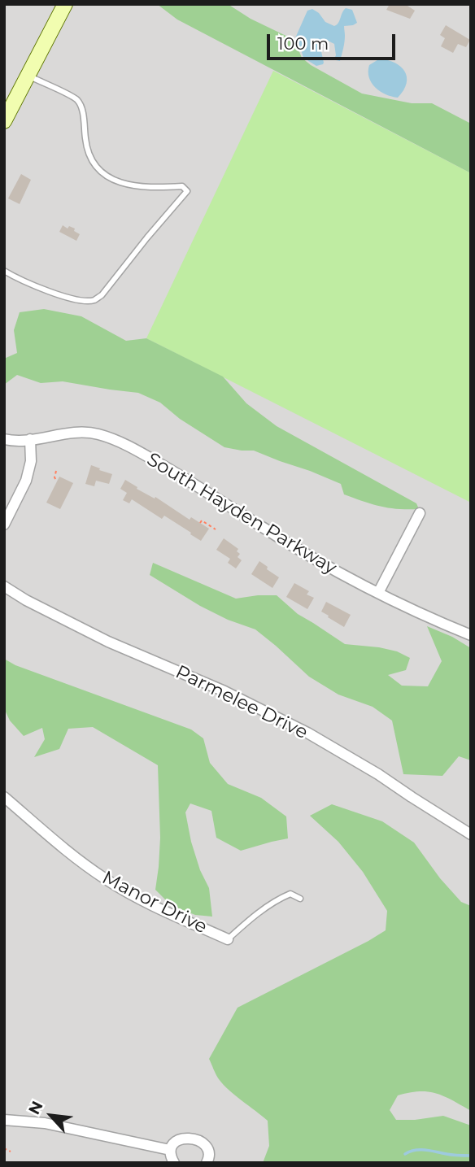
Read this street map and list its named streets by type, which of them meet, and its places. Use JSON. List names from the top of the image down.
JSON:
{
  "streets": {
    "street": ["South Hayden Parkway", "Parmelee Drive", "Manor Drive"]
  },
  "scale_bar": "100 m",
  "north": "top left"
}
